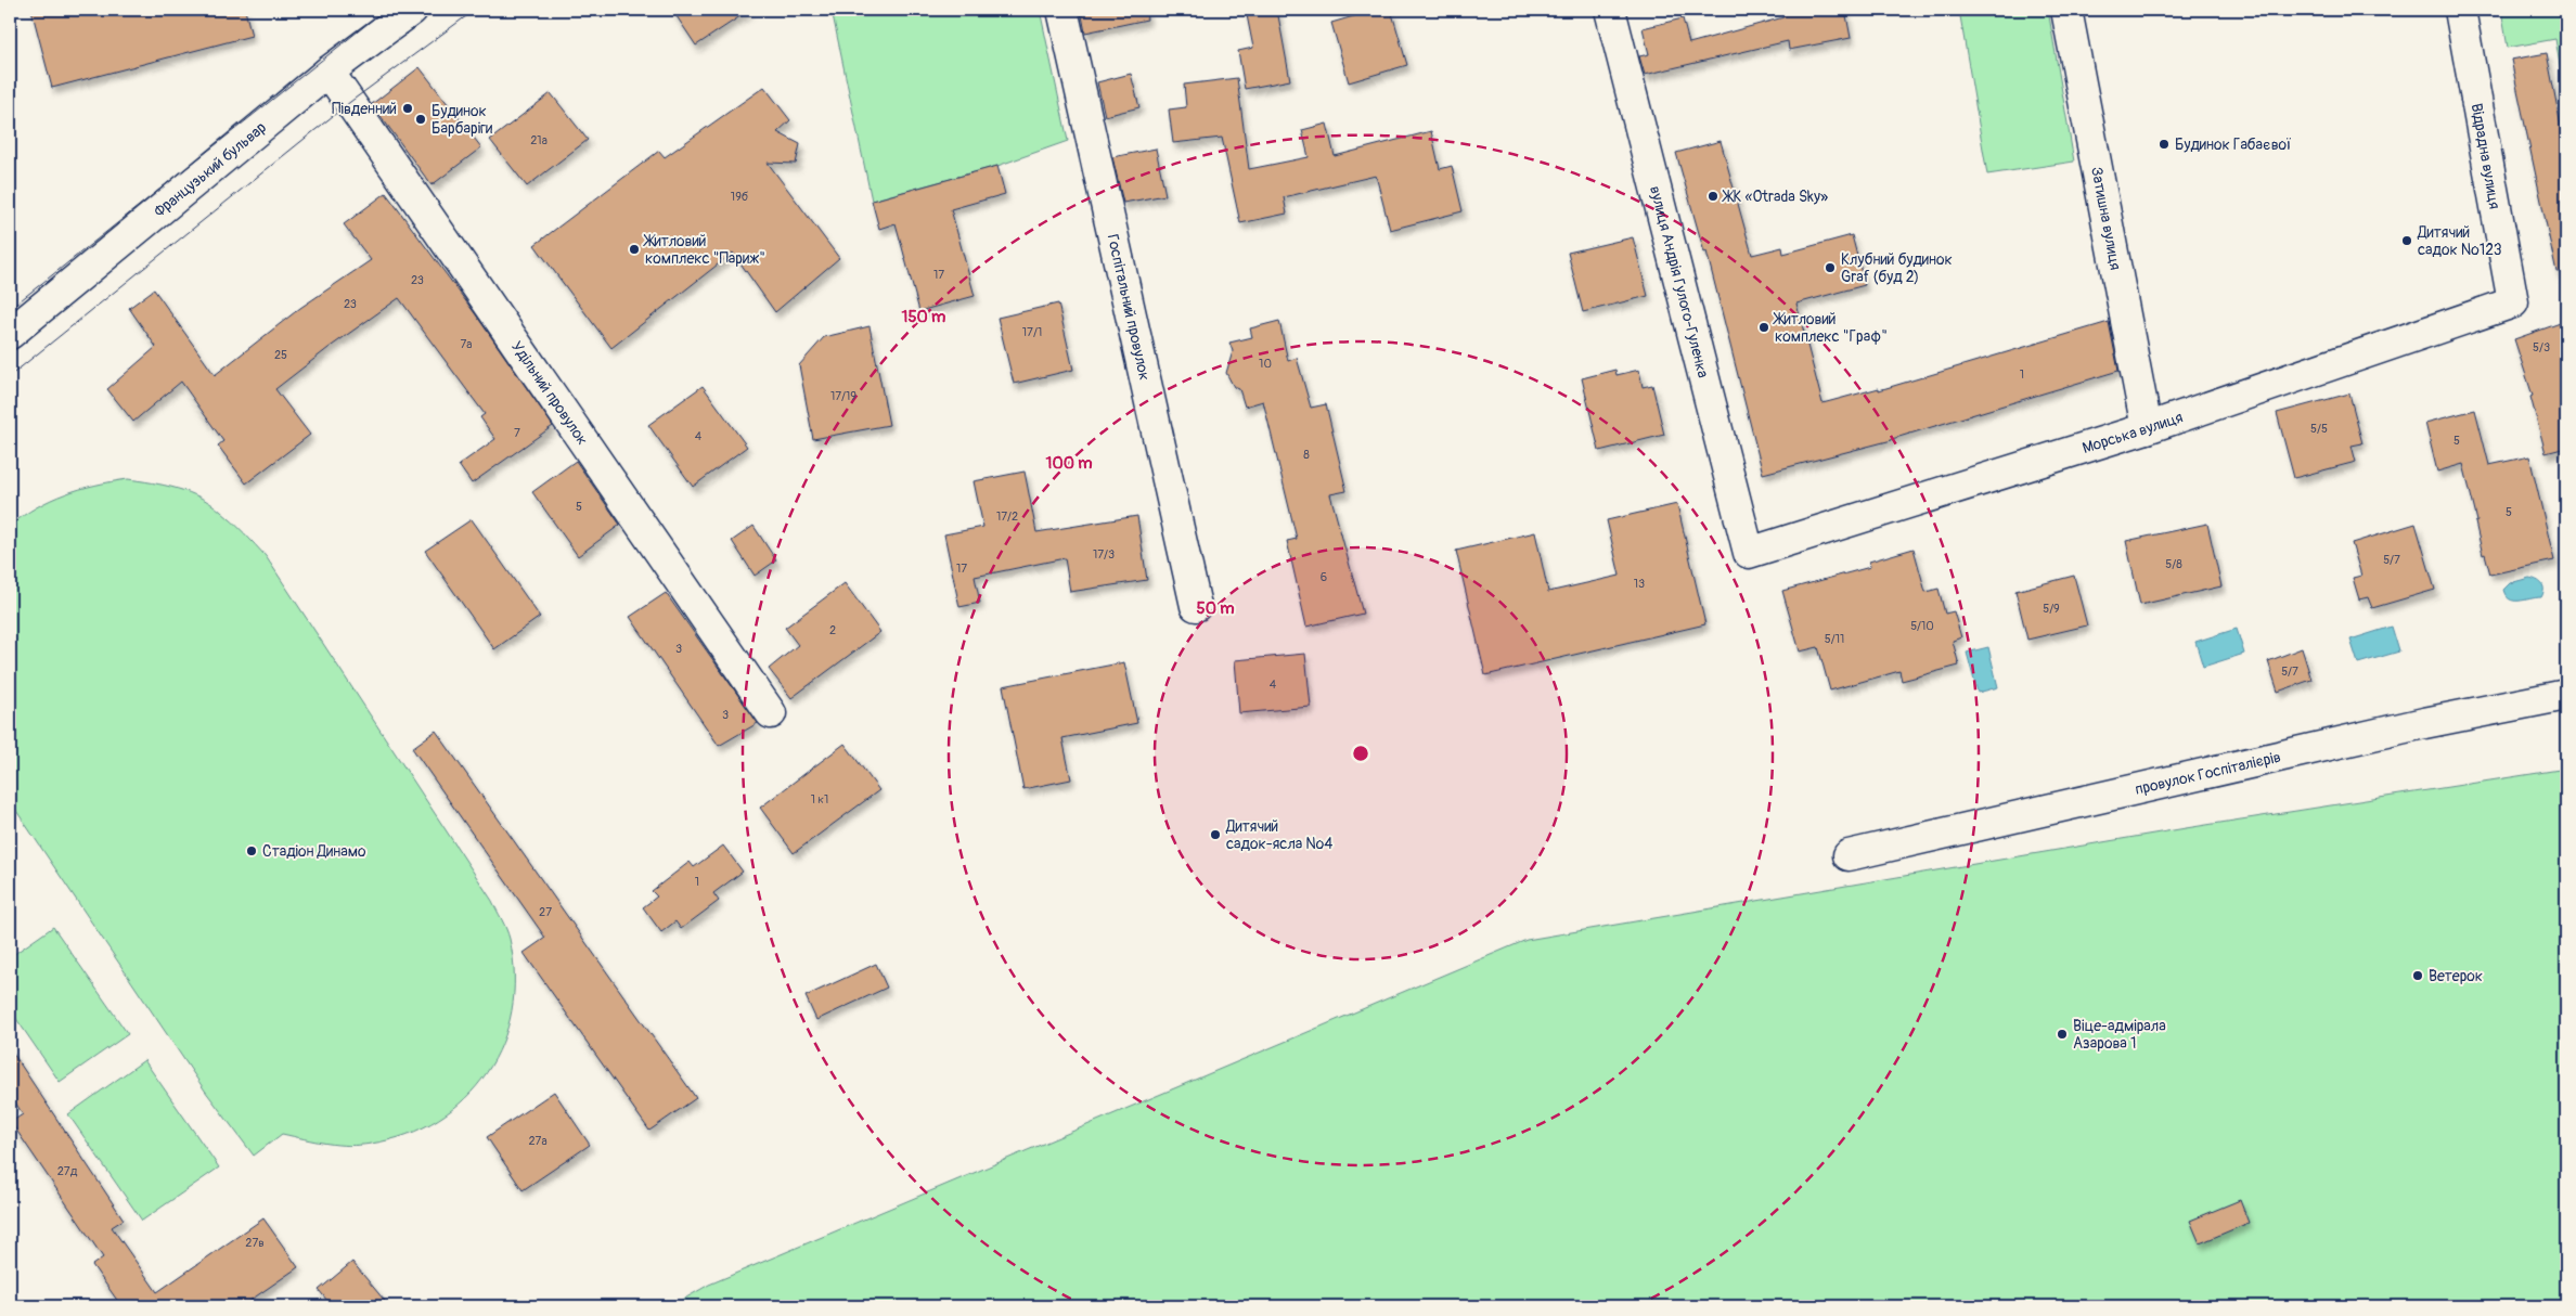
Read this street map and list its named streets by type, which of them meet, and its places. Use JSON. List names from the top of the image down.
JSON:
{
  "streets": {
    "street": [
      "Відрадна вулиця",
      "Французький бульвар",
      "Затишна вулиця",
      "вулиця Андрія Гулого-Гуленка",
      "Госпітальний провулок",
      "Удільний провулок",
      "Морська вулиця",
      "провулок Госпіталієрів"
    ]
  },
  "crossings": [
    ["Відрадна вулиця", "Морська вулиця"],
    ["Французький бульвар", "Удільний провулок"],
    ["Затишна вулиця", "Морська вулиця"],
    ["вулиця Андрія Гулого-Гуленка", "Морська вулиця"]
  ],
  "places": [
    "Південний",
    "Будинок Барбаріги",
    "Будинок Габаєвої",
    "ЖК «Otrada Sky»",
    "Дитячий садок №123",
    "Житловий комплекс \"Париж\"",
    "Клубний будинок Graf (буд 2)",
    "Житловий комплекс \"Граф\"",
    "Дитячий садок-ясла №4",
    "Стадіон Динамо",
    "Ветерок",
    "Віце-адмірала Азарова 1"
  ],
  "house_numbers": [
    "21а",
    "19б",
    "17",
    "23",
    "23",
    "17/1",
    "7а",
    "5/3",
    "25",
    "10",
    "1",
    "17/19",
    "5/5",
    "7",
    "4",
    "5",
    "8",
    "5",
    "5",
    "17/2",
    "17/3",
    "5/7",
    "5/8",
    "17",
    "6",
    "13",
    "5/9",
    "5/10",
    "2",
    "5/11",
    "3",
    "5/7",
    "4",
    "3",
    "1 к1",
    "1",
    "27",
    "27а",
    "27д",
    "27в"
  ],
  "rings": ["150 m", "100 m", "50 m"]
}
